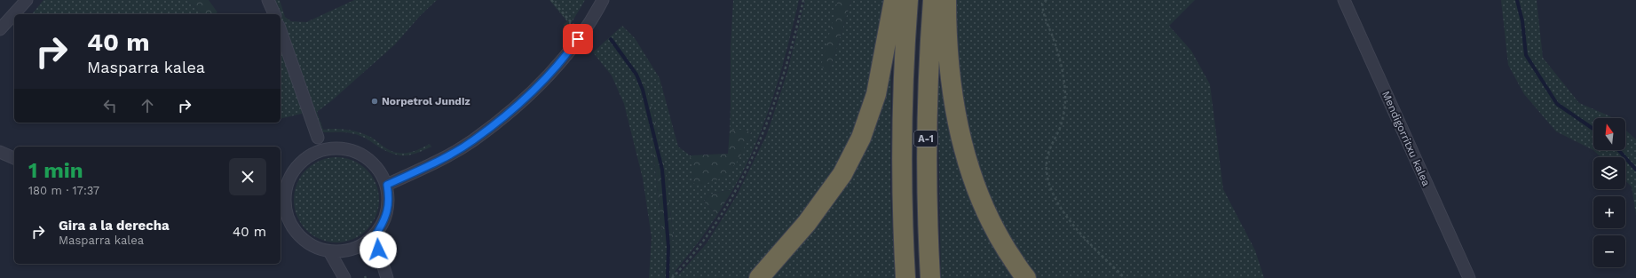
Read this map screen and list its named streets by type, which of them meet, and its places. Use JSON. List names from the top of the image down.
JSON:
{
  "streets": {
    "highway": ["A-1"],
    "street": ["Mendigorritxu kalea"]
  },
  "places": ["Norpetrol Jundiz"],
  "north": "top",
  "page": {
    "turn": ["40 m", "Masparra kalea"],
    "map_buttons": ["+", "−"],
    "heading": ["1 min", "180 m · 17:37"],
    "list": [
      {
        "name": "Gira a la derecha",
        "note": "Masparra kalea",
        "value": "40 m"
      }
    ]
  }
}
